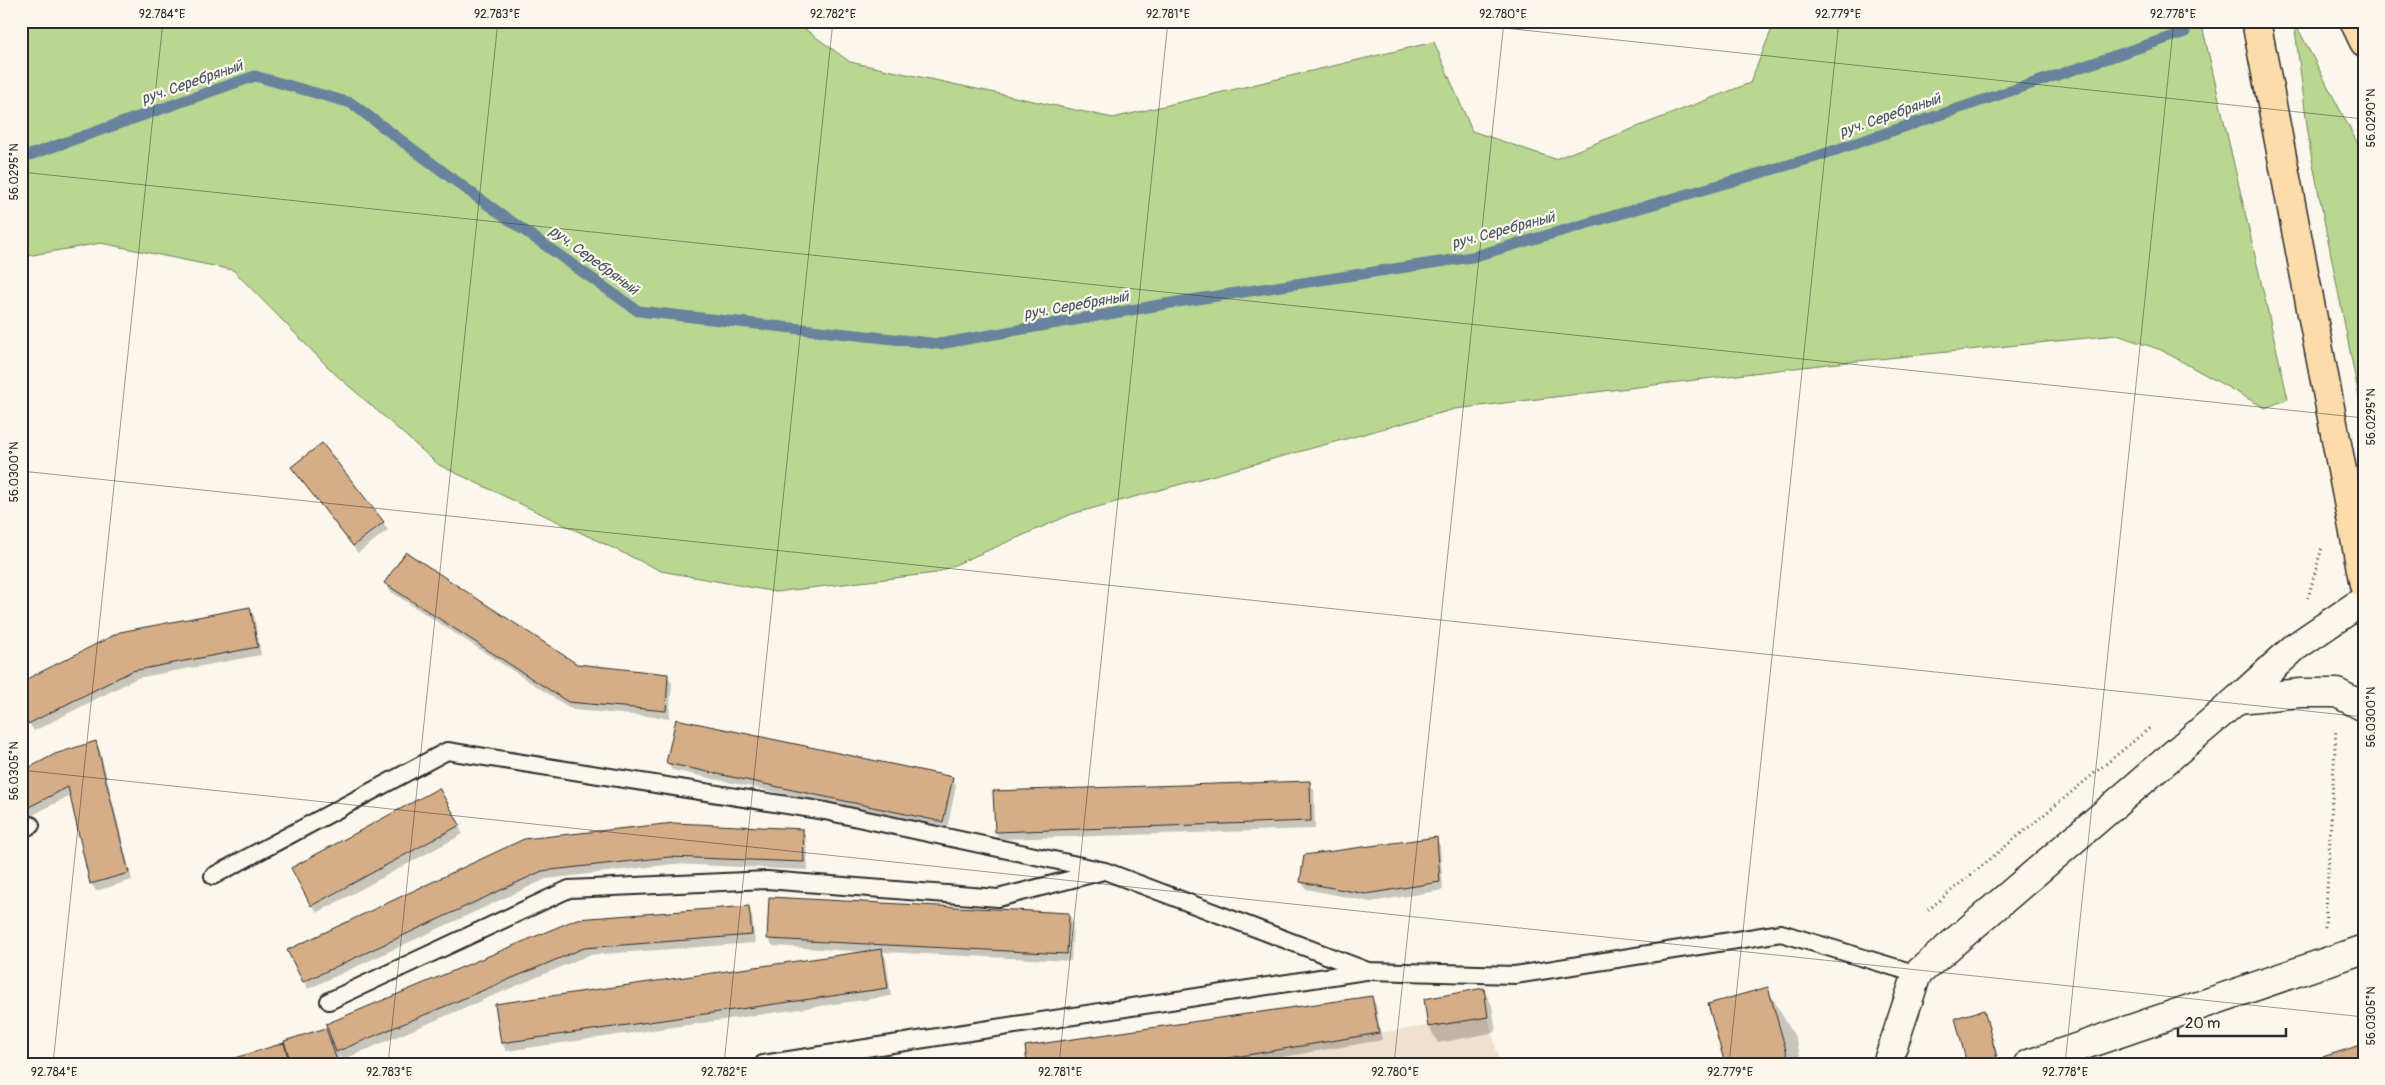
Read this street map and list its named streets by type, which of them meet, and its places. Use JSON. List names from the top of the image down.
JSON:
{
  "water": ["руч. Серебряный"],
  "scale_bar": "20 m",
  "coordinates": [
    "92.784°E",
    "92.783°E",
    "92.782°E",
    "92.781°E",
    "92.780°E",
    "92.779°E",
    "92.778°E",
    "56.0290°N",
    "56.0295°N",
    "56.0300°N",
    "56.0305°N"
  ]
}
